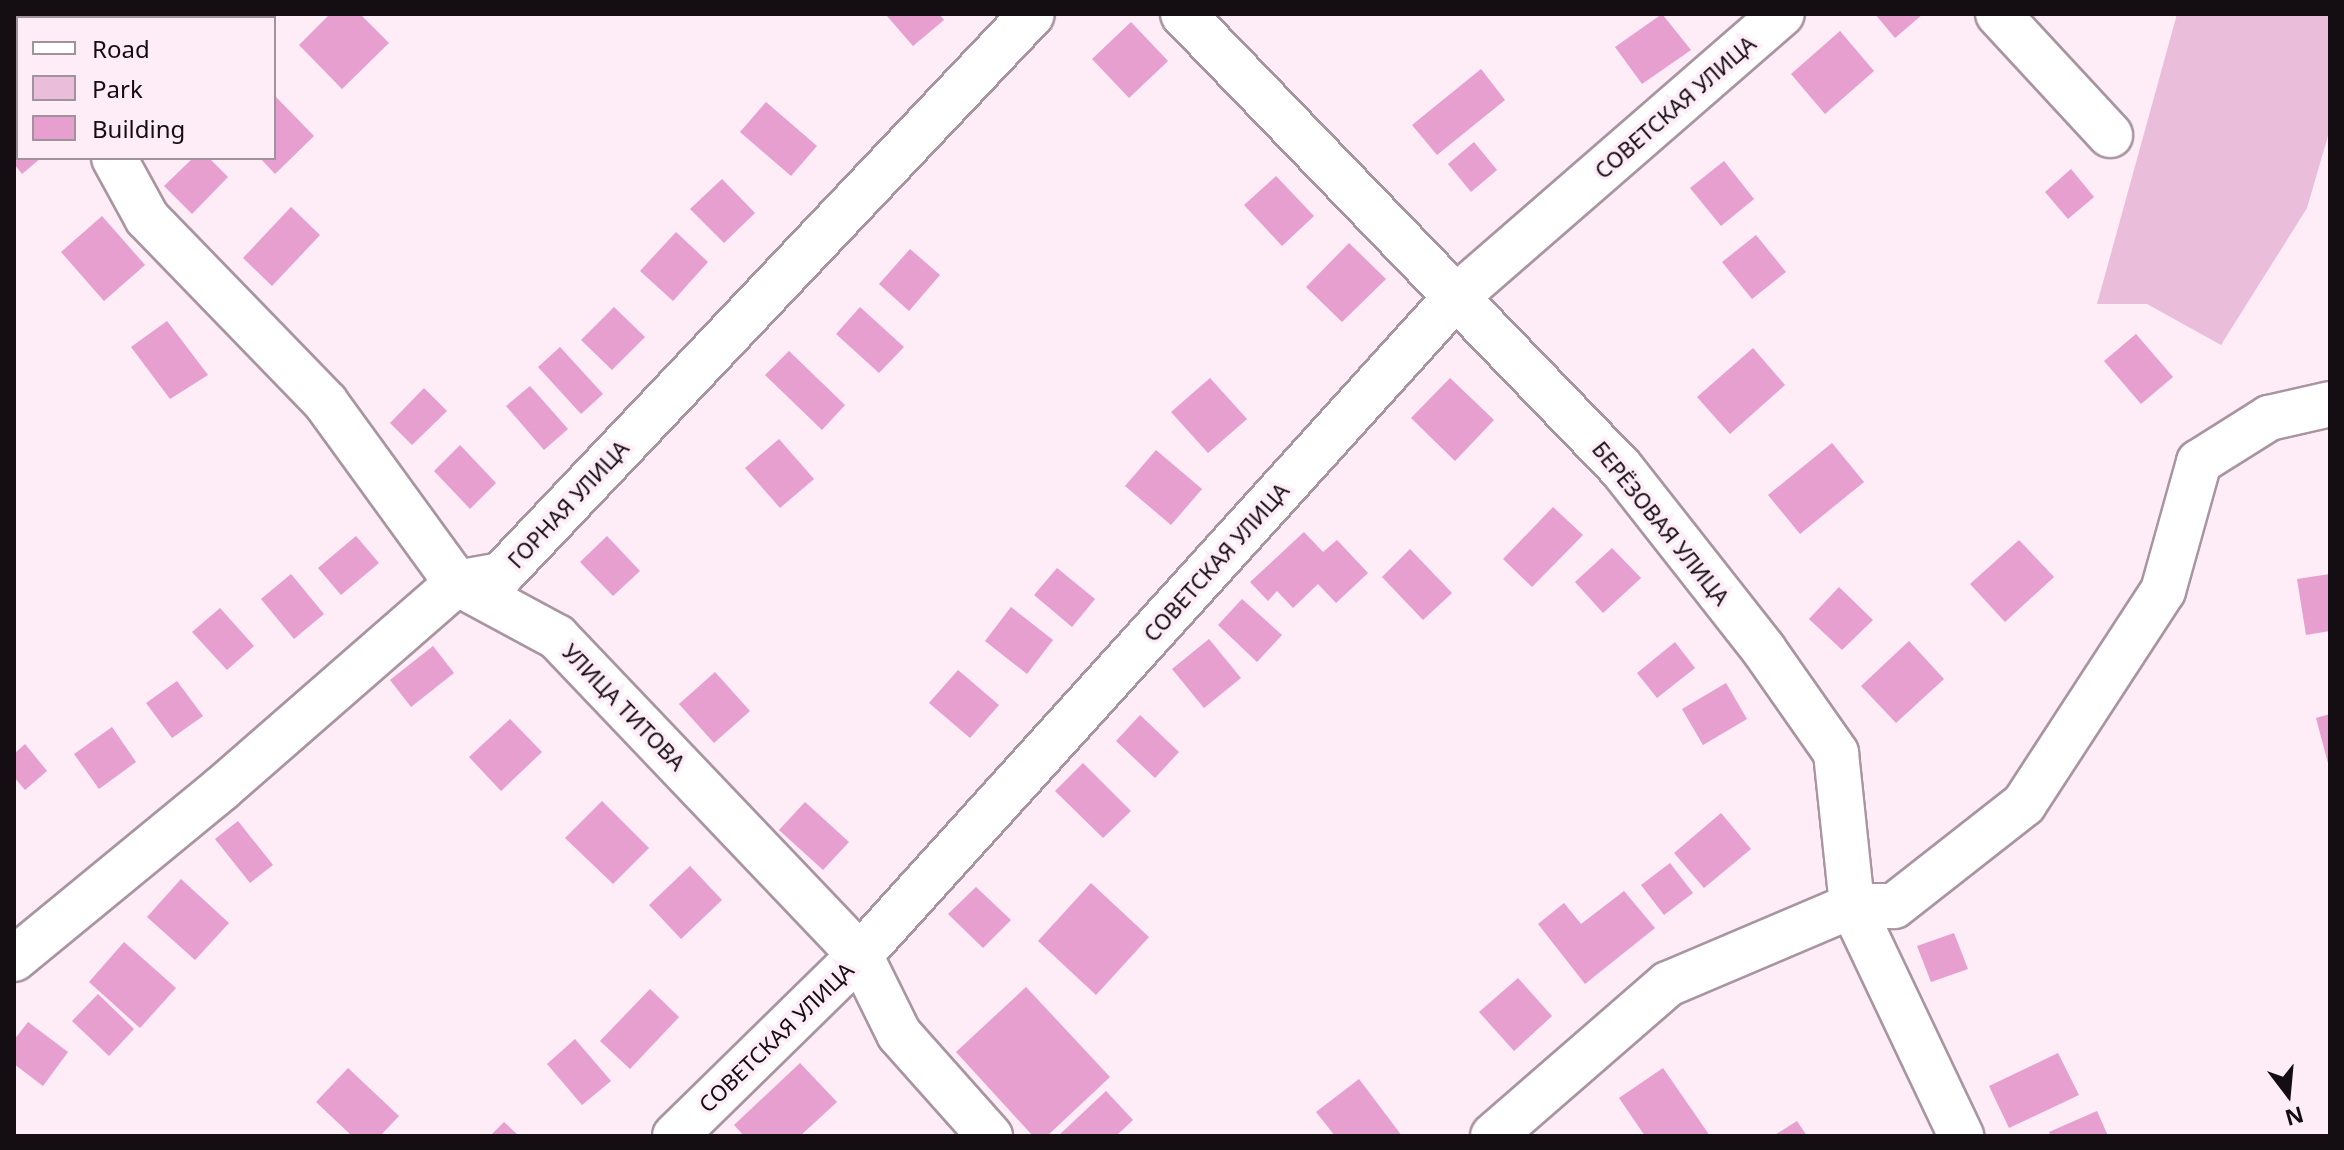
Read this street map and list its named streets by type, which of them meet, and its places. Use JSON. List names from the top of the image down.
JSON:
{
  "streets": {
    "street": [
      "СОВЕТСКАЯ УЛИЦА",
      "ГОРНАЯ УЛИЦА",
      "БЕРЁЗОВАЯ УЛИЦА",
      "УЛИЦА ТИТОВА"
    ]
  },
  "crossings": [
    ["СОВЕТСКАЯ УЛИЦА", "БЕРЁЗОВАЯ УЛИЦА"],
    ["СОВЕТСКАЯ УЛИЦА", "УЛИЦА ТИТОВА"],
    ["ГОРНАЯ УЛИЦА", "УЛИЦА ТИТОВА"]
  ],
  "legend": ["Road", "Park", "Building"],
  "north": "bottom"
}
